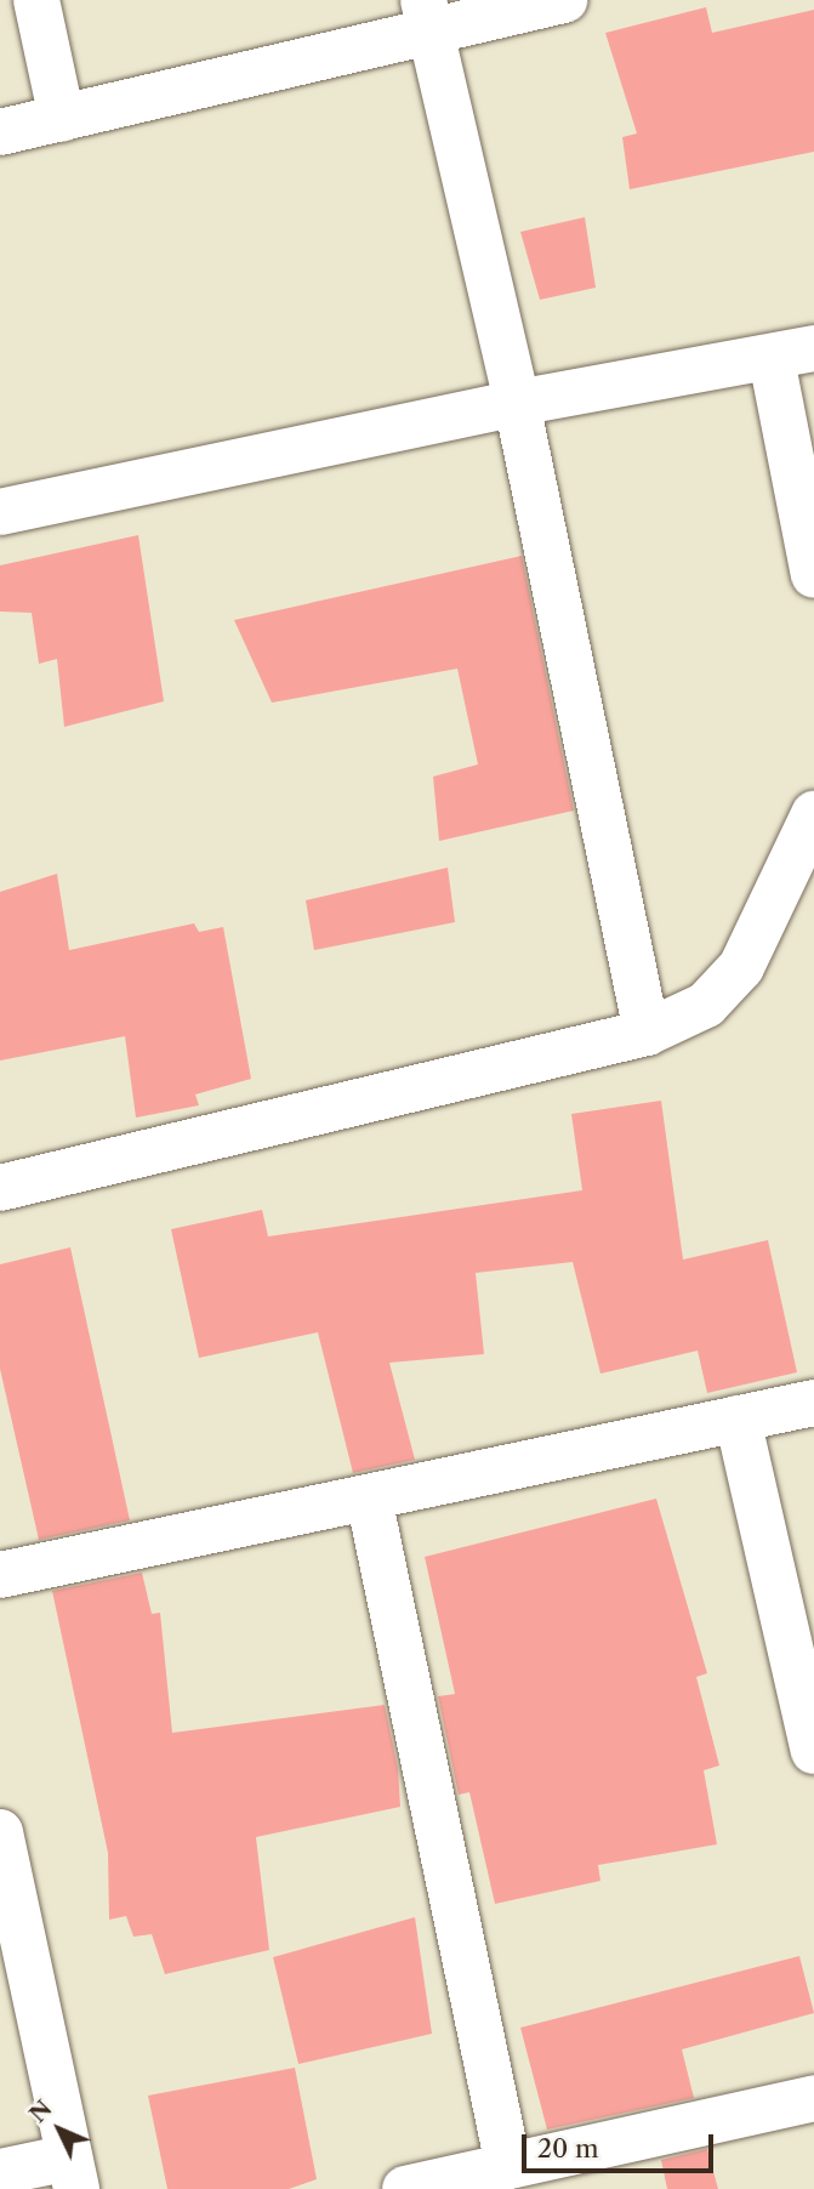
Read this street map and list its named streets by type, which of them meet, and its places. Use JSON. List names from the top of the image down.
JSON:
{
  "scale_bar": "20 m",
  "north": "top left"
}
